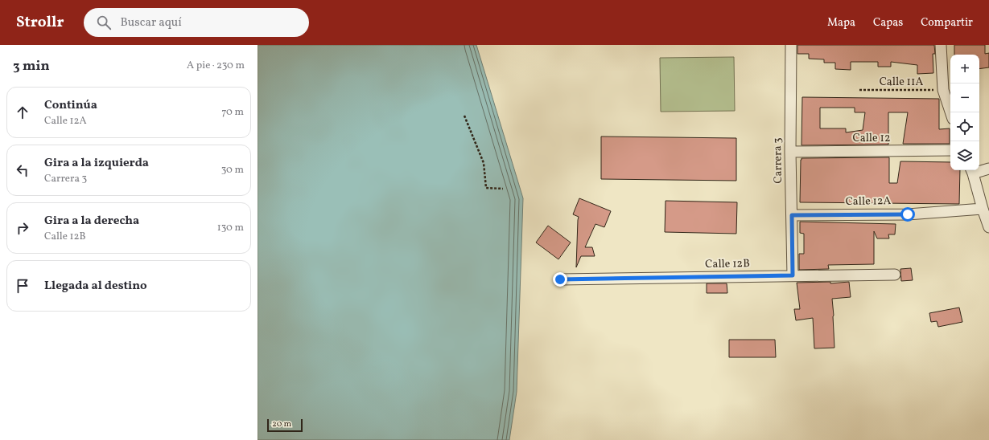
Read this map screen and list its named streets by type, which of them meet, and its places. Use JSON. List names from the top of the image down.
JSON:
{
  "streets": {
    "street": [
      "Calle 12",
      "Carrera 3",
      "Calle 12A",
      "Calle 12B"
    ],
    "path": ["Calle 11A"]
  },
  "crossings": [
    ["Calle 12", "Carrera 3"],
    ["Carrera 3", "Calle 12A"],
    ["Carrera 3", "Calle 12B"]
  ],
  "scale_bar": "20 m",
  "page": {
    "header": "Strollr",
    "search": "Buscar aquí",
    "nav": ["Mapa", "Capas", "Compartir"],
    "heading": ["3 min", "A pie · 230 m"],
    "map_buttons": ["+", "−"],
    "list": [
      ["Continúa", "Calle 12A", "70 m"],
      ["Gira a la izquierda", "Carrera 3", "30 m"],
      ["Gira a la derecha", "Calle 12B", "130 m"],
      "Llegada al destino"
    ],
    "scale": "20 m"
  }
}
